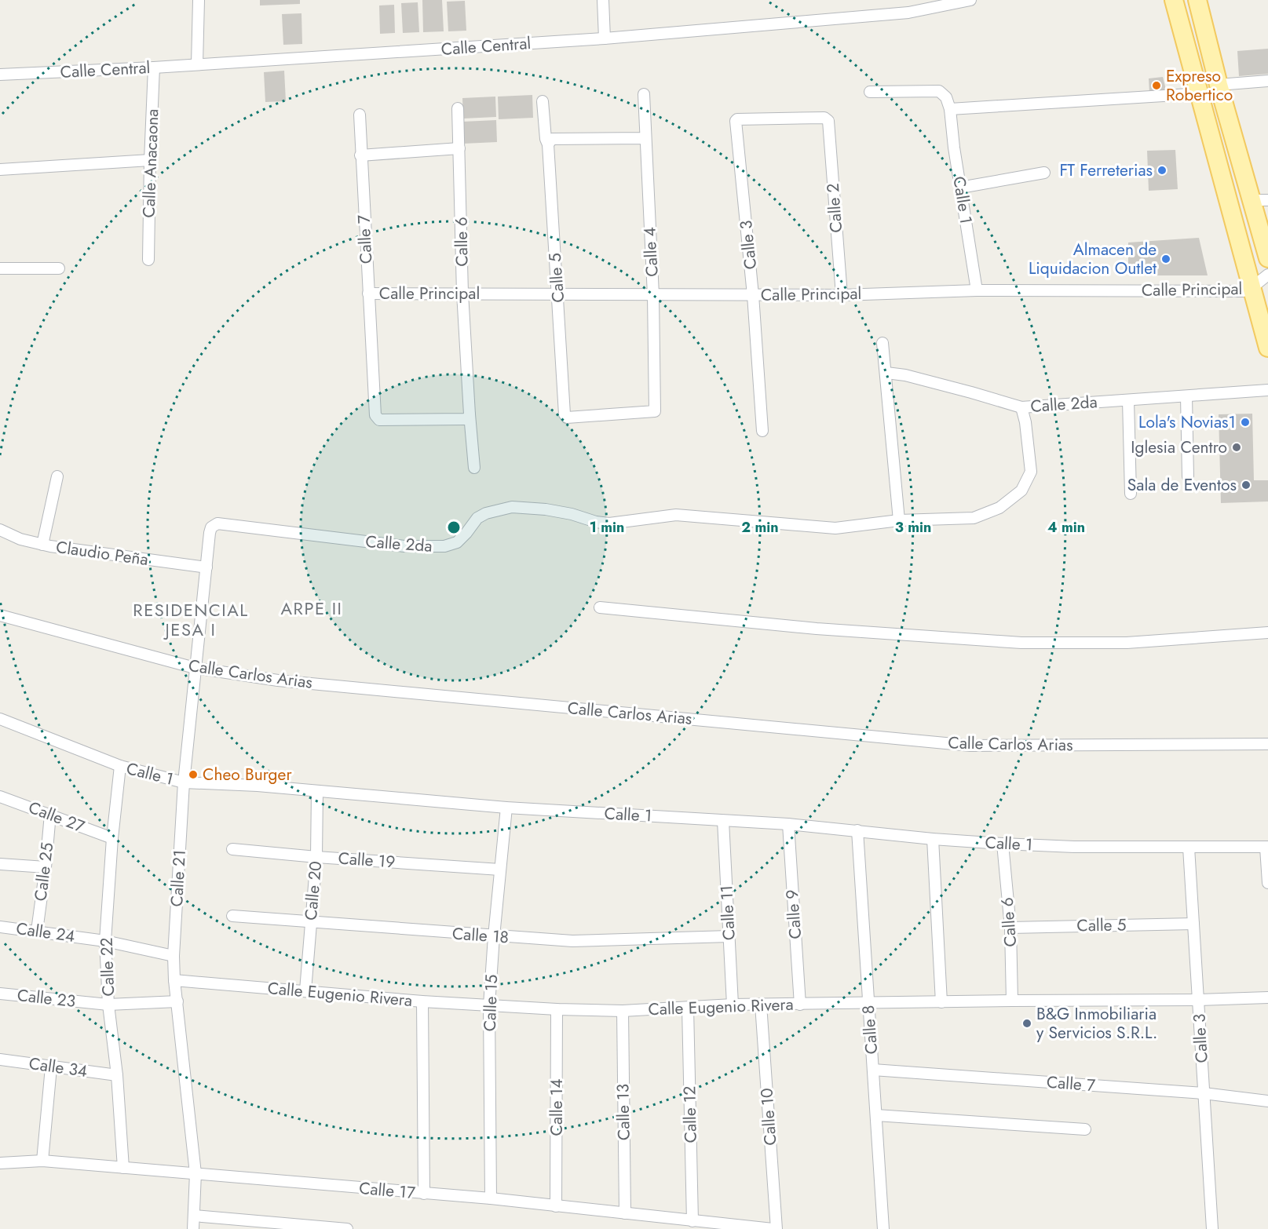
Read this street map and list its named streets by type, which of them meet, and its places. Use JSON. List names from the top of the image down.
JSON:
{
  "streets": {
    "street": [
      "Calle Central",
      "Calle Anacaona",
      "Calle 1",
      "Calle 2",
      "Calle 7",
      "Calle 6",
      "Calle 3",
      "Calle 4",
      "Calle 5",
      "Calle Principal",
      "Calle 2da",
      "Claudio Peña",
      "Calle Carlos Arias",
      "Calle 27",
      "Calle 19",
      "Calle 25",
      "Calle 21",
      "Calle 20",
      "Calle 11",
      "Calle 9",
      "Calle 24",
      "Calle 18",
      "Calle 22",
      "Calle Eugenio Rivera",
      "Calle 23",
      "Calle 15",
      "Calle 8",
      "Calle 34",
      "Calle 14",
      "Calle 13",
      "Calle 12",
      "Calle 10",
      "Calle 17"
    ]
  },
  "crossings": [
    ["Calle Central", "Calle Anacaona"],
    ["Calle 1", "Calle 6"],
    ["Calle 1", "Calle 3"],
    ["Calle 1", "Calle Principal"],
    ["Calle 1", "Calle 21"],
    ["Calle 1", "Calle 20"],
    ["Calle 1", "Calle 11"],
    ["Calle 1", "Calle 9"],
    ["Calle 1", "Calle 22"],
    ["Calle 1", "Calle 15"],
    ["Calle 1", "Calle 8"],
    ["Calle 2", "Calle 3"],
    ["Calle 2", "Calle Principal"],
    ["Calle 7", "Calle 6"],
    ["Calle 7", "Calle 3"],
    ["Calle 7", "Calle Principal"],
    ["Calle 7", "Calle 8"],
    ["Calle 6", "Calle 5"],
    ["Calle 6", "Calle Principal"],
    ["Calle 6", "Calle Eugenio Rivera"],
    ["Calle 3", "Calle 5"],
    ["Calle 3", "Calle Principal"],
    ["Calle 3", "Calle Eugenio Rivera"],
    ["Calle 4", "Calle 5"],
    ["Calle 4", "Calle Principal"],
    ["Calle 5", "Calle Principal"],
    ["Calle 2da", "Calle 21"],
    ["Claudio Peña", "Calle 21"],
    ["Calle Carlos Arias", "Calle 21"],
    ["Calle 27", "Calle 25"],
    ["Calle 27", "Calle 22"],
    ["Calle 19", "Calle 20"],
    ["Calle 19", "Calle 15"],
    ["Calle 25", "Calle 24"],
    ["Calle 21", "Calle 24"],
    ["Calle 21", "Calle Eugenio Rivera"],
    ["Calle 21", "Calle 23"],
    ["Calle 21", "Calle 17"],
    ["Calle 20", "Calle 18"],
    ["Calle 20", "Calle Eugenio Rivera"],
    ["Calle 11", "Calle 18"],
    ["Calle 11", "Calle Eugenio Rivera"],
    ["Calle 9", "Calle Eugenio Rivera"],
    ["Calle 24", "Calle 22"],
    ["Calle 18", "Calle 15"],
    ["Calle 22", "Calle 23"],
    ["Calle 22", "Calle 34"],
    ["Calle 22", "Calle 17"],
    ["Calle Eugenio Rivera", "Calle 15"],
    ["Calle Eugenio Rivera", "Calle 8"],
    ["Calle Eugenio Rivera", "Calle 14"],
    ["Calle Eugenio Rivera", "Calle 13"],
    ["Calle Eugenio Rivera", "Calle 12"],
    ["Calle Eugenio Rivera", "Calle 10"],
    ["Calle 15", "Calle 17"],
    ["Calle 14", "Calle 17"],
    ["Calle 13", "Calle 17"],
    ["Calle 12", "Calle 17"],
    ["Calle 10", "Calle 17"]
  ],
  "districts": ["ARPE II", "RESIDENCIAL JESA I"],
  "places": [
    "Expreso Robertico",
    "FT Ferreterias",
    "Almacen de Liquidacion Outlet",
    "Lola's Novias1",
    "Iglesia Centro",
    "Sala de Eventos",
    "Cheo Burger",
    "B&G Inmobiliaria y Servicios S.R.L."
  ],
  "rings": [
    "1 min",
    "2 min",
    "3 min",
    "4 min"
  ]
}
